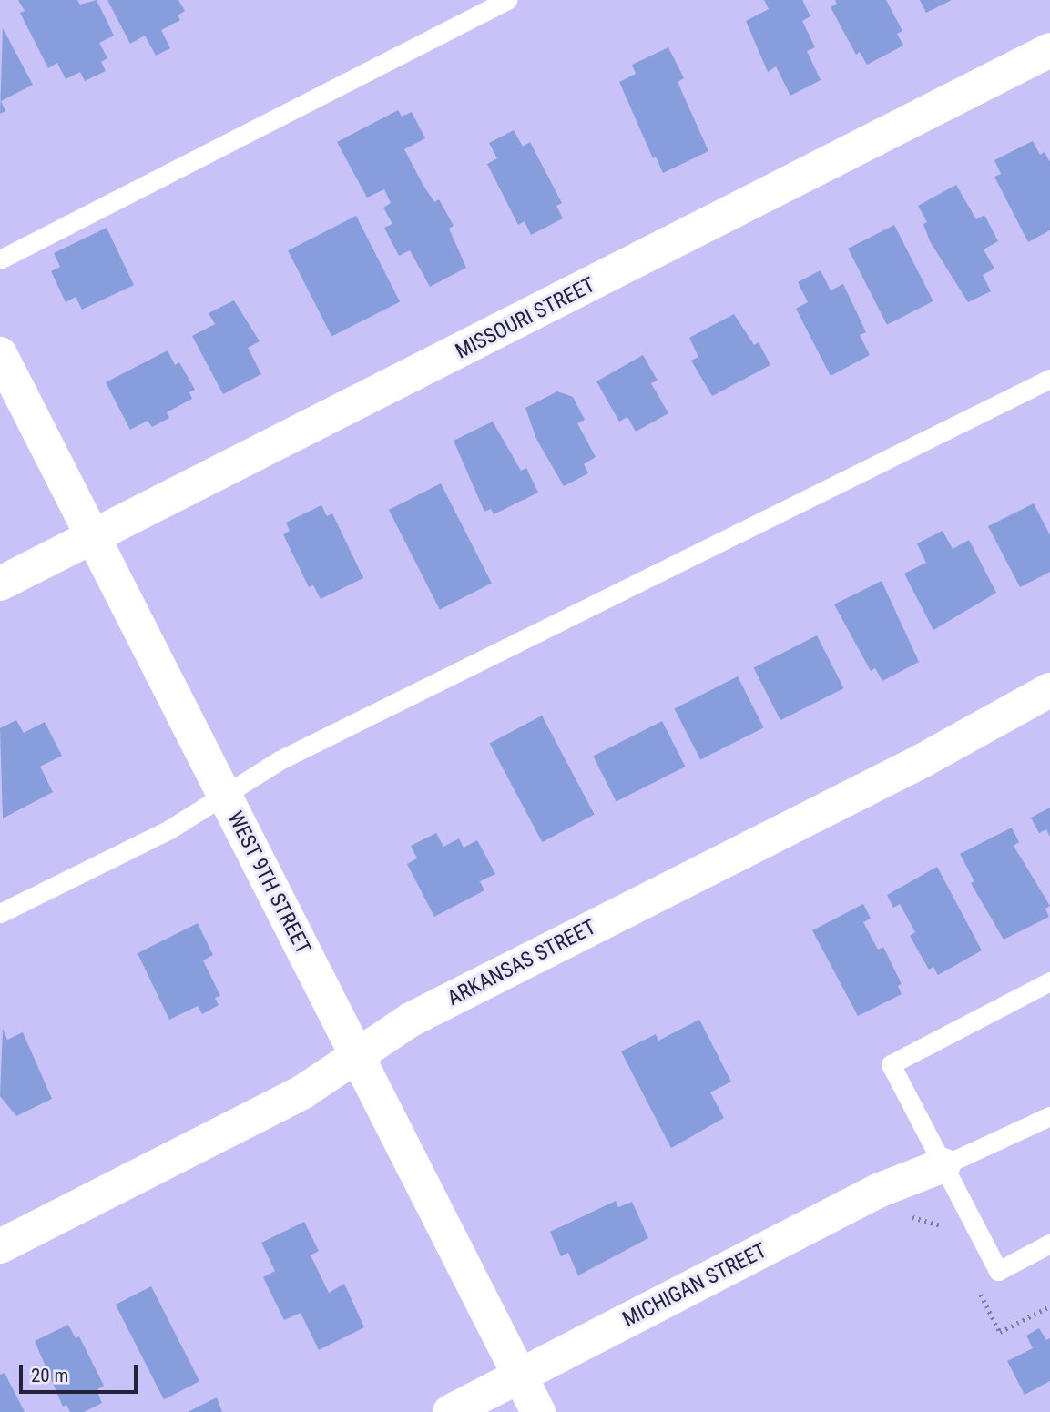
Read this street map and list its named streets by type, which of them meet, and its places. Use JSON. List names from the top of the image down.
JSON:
{
  "streets": {
    "street": [
      "MISSOURI STREET",
      "WEST 9TH STREET",
      "ARKANSAS STREET",
      "MICHIGAN STREET"
    ]
  },
  "crossings": [
    ["MISSOURI STREET", "WEST 9TH STREET"],
    ["WEST 9TH STREET", "ARKANSAS STREET"],
    ["WEST 9TH STREET", "MICHIGAN STREET"]
  ],
  "scale_bar": "20 m"
}
